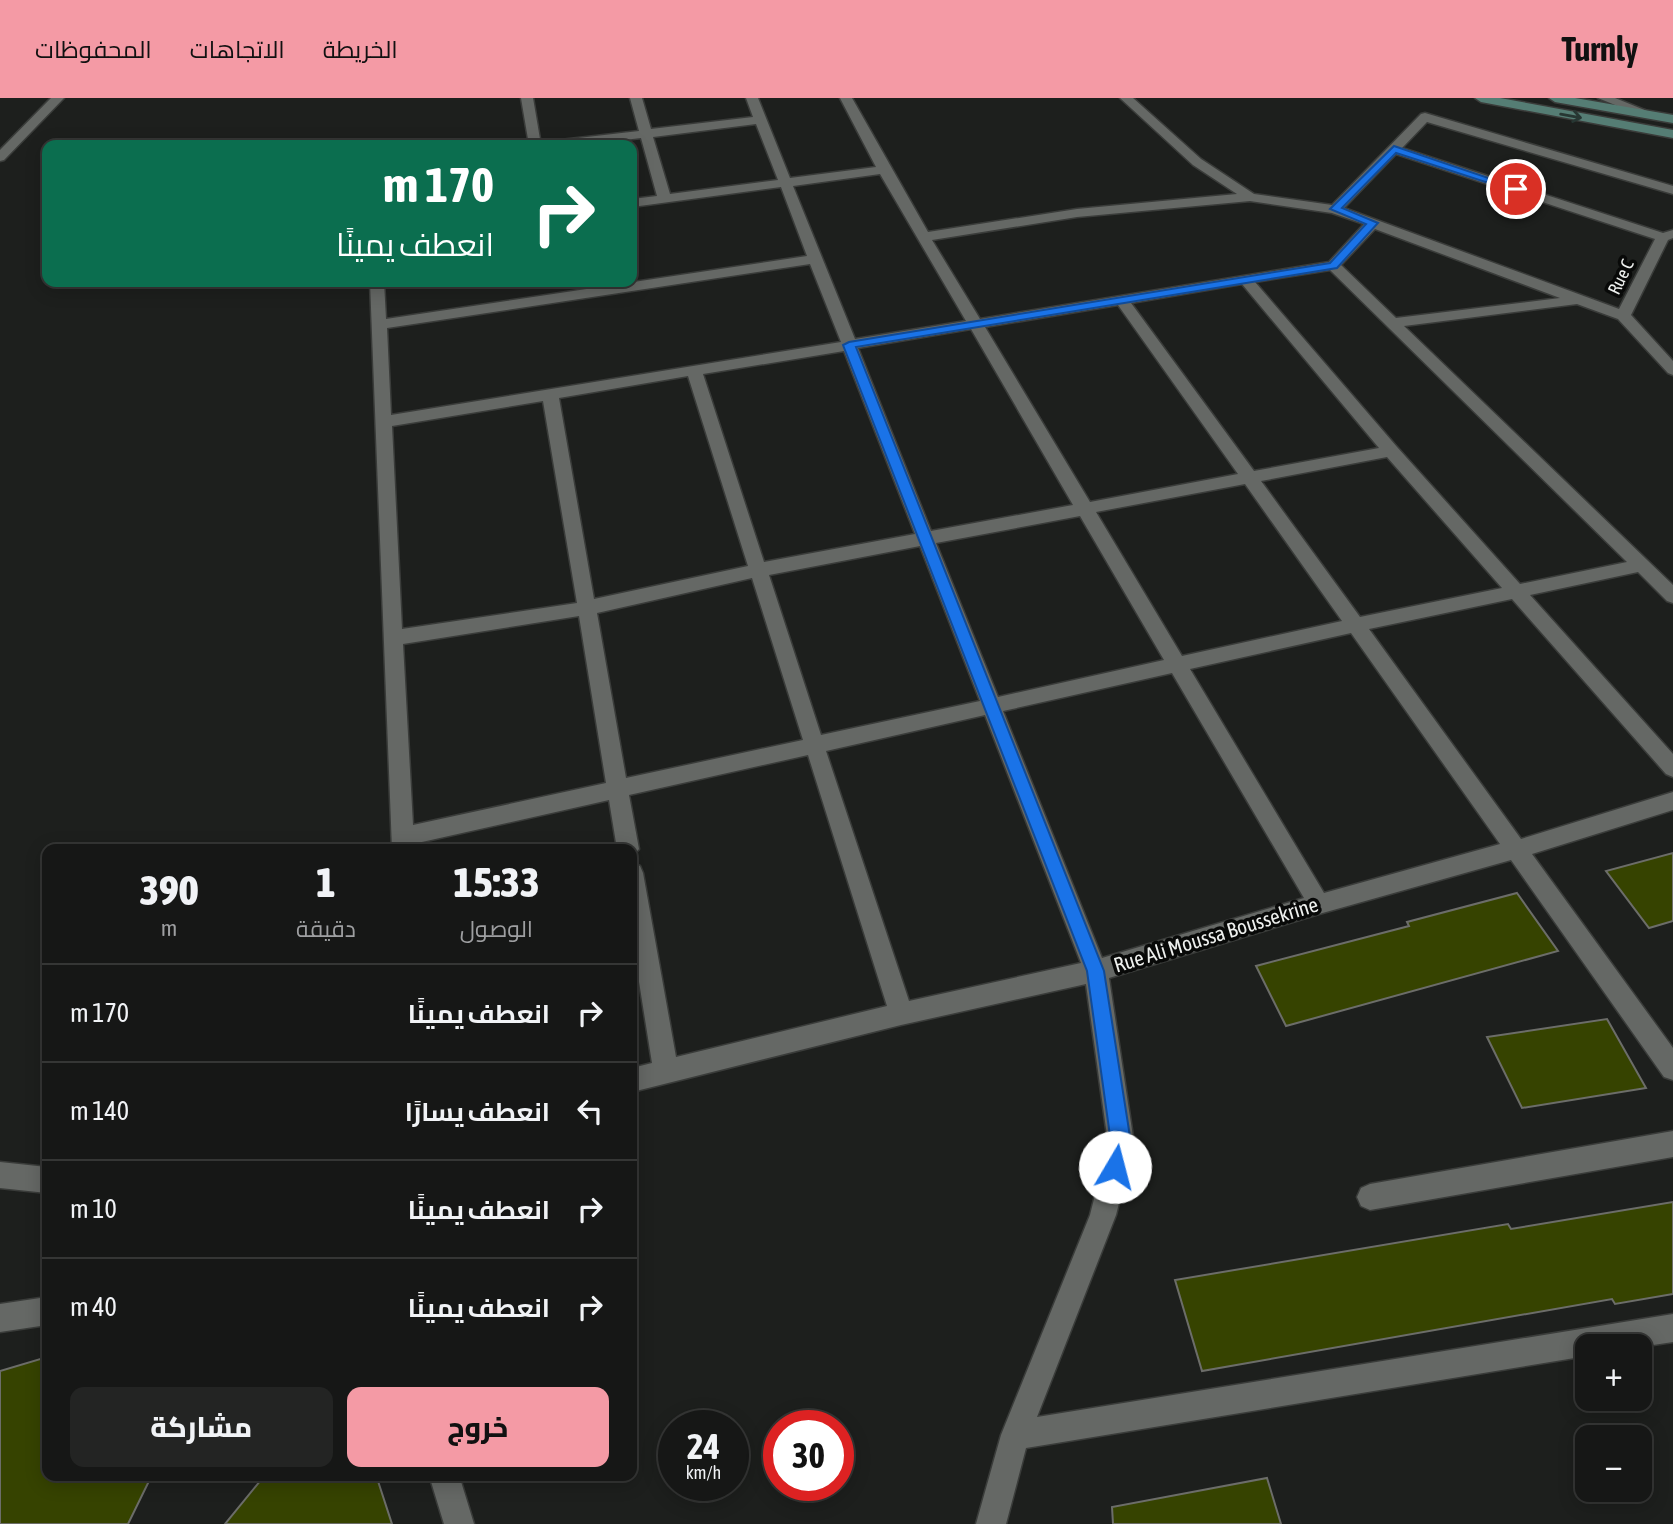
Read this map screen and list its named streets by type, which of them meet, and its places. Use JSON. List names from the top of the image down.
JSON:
{
  "streets": {
    "street": ["Rue C", "Rue Ali Moussa Boussekrine"]
  },
  "page": {
    "header": "Turnly",
    "nav": ["الخريطة", "الاتجاهات", "المحفوظات"],
    "turn": ["170 m", "انعطف يمينًا"],
    "eta": [
      "15:33",
      "الوصول",
      "1",
      "دقيقة",
      "390",
      "m"
    ],
    "list": [
      {
        "name": "انعطف يمينًا",
        "value": "170 m"
      },
      {
        "name": "انعطف يسارًا",
        "value": "140 m"
      },
      {
        "name": "انعطف يمينًا",
        "value": "10 m"
      },
      {
        "name": "انعطف يمينًا",
        "value": "40 m"
      }
    ],
    "map_buttons": ["+", "−"],
    "buttons": ["خروج", "مشاركة"],
    "speed": "24 km/h",
    "limit": "30"
  }
}
